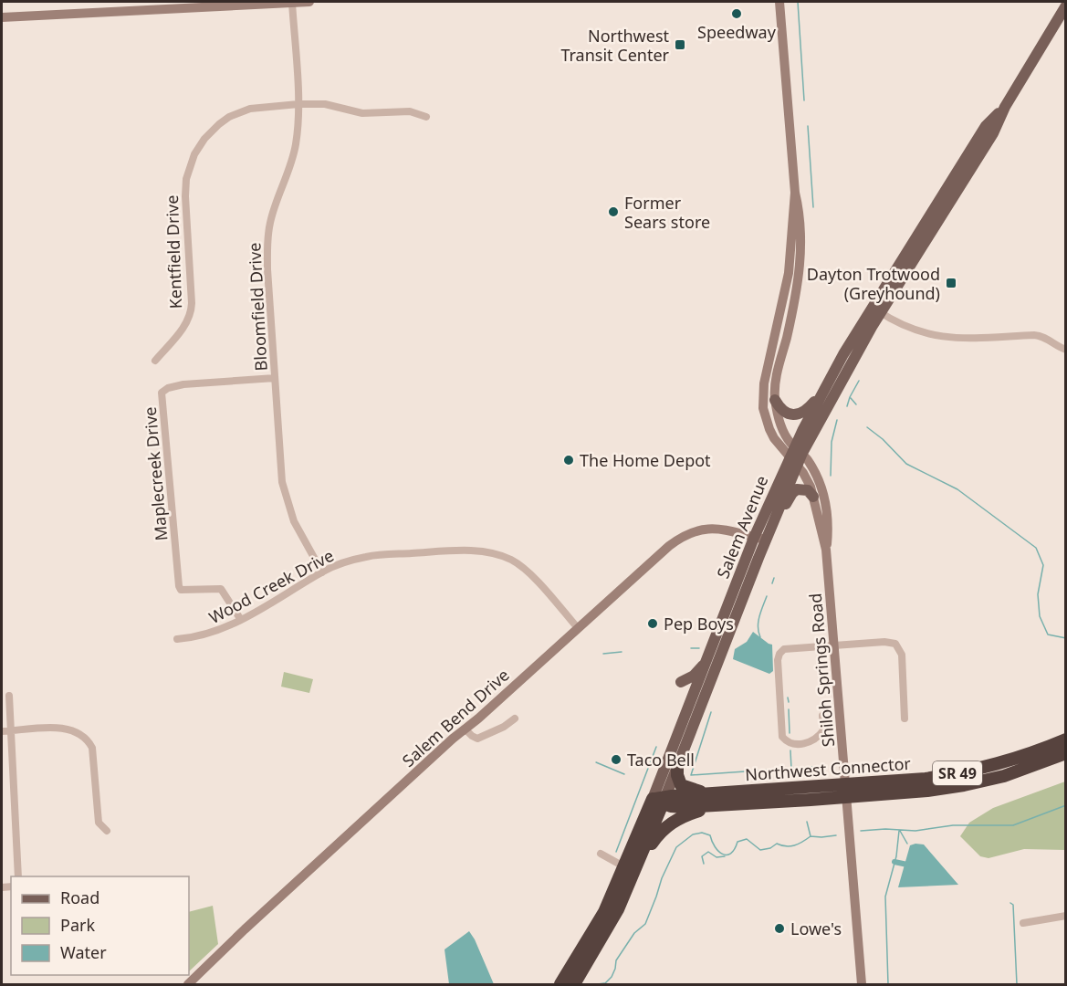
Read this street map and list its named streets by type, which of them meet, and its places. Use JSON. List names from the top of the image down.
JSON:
{
  "streets": {
    "highway": ["Salem Avenue", "Northwest Connector", "SR 49"],
    "street": [
      "Kentfield Drive",
      "Bloomfield Drive",
      "Maplecreek Drive",
      "Wood Creek Drive",
      "Shiloh Springs Road",
      "Salem Bend Drive"
    ]
  },
  "crossings": [
    ["Kentfield Drive", "Bloomfield Drive"],
    ["Bloomfield Drive", "Maplecreek Drive"],
    ["Bloomfield Drive", "Wood Creek Drive"],
    ["Maplecreek Drive", "Wood Creek Drive"],
    ["Salem Avenue", "Shiloh Springs Road"],
    ["Salem Avenue", "Salem Bend Drive"],
    ["Salem Avenue", "Northwest Connector"],
    ["Salem Avenue", "SR 49"],
    ["Wood Creek Drive", "Salem Bend Drive"],
    ["Shiloh Springs Road", "Northwest Connector"],
    ["Northwest Connector", "SR 49"]
  ],
  "places": {
    "other": [
      "Speedway",
      "Former Sears store",
      "The Home Depot",
      "Pep Boys",
      "Taco Bell",
      "Lowe's"
    ],
    "transit": ["Northwest Transit Center", "Dayton Trotwood (Greyhound)"]
  },
  "legend": ["Road", "Park", "Water"]
}
